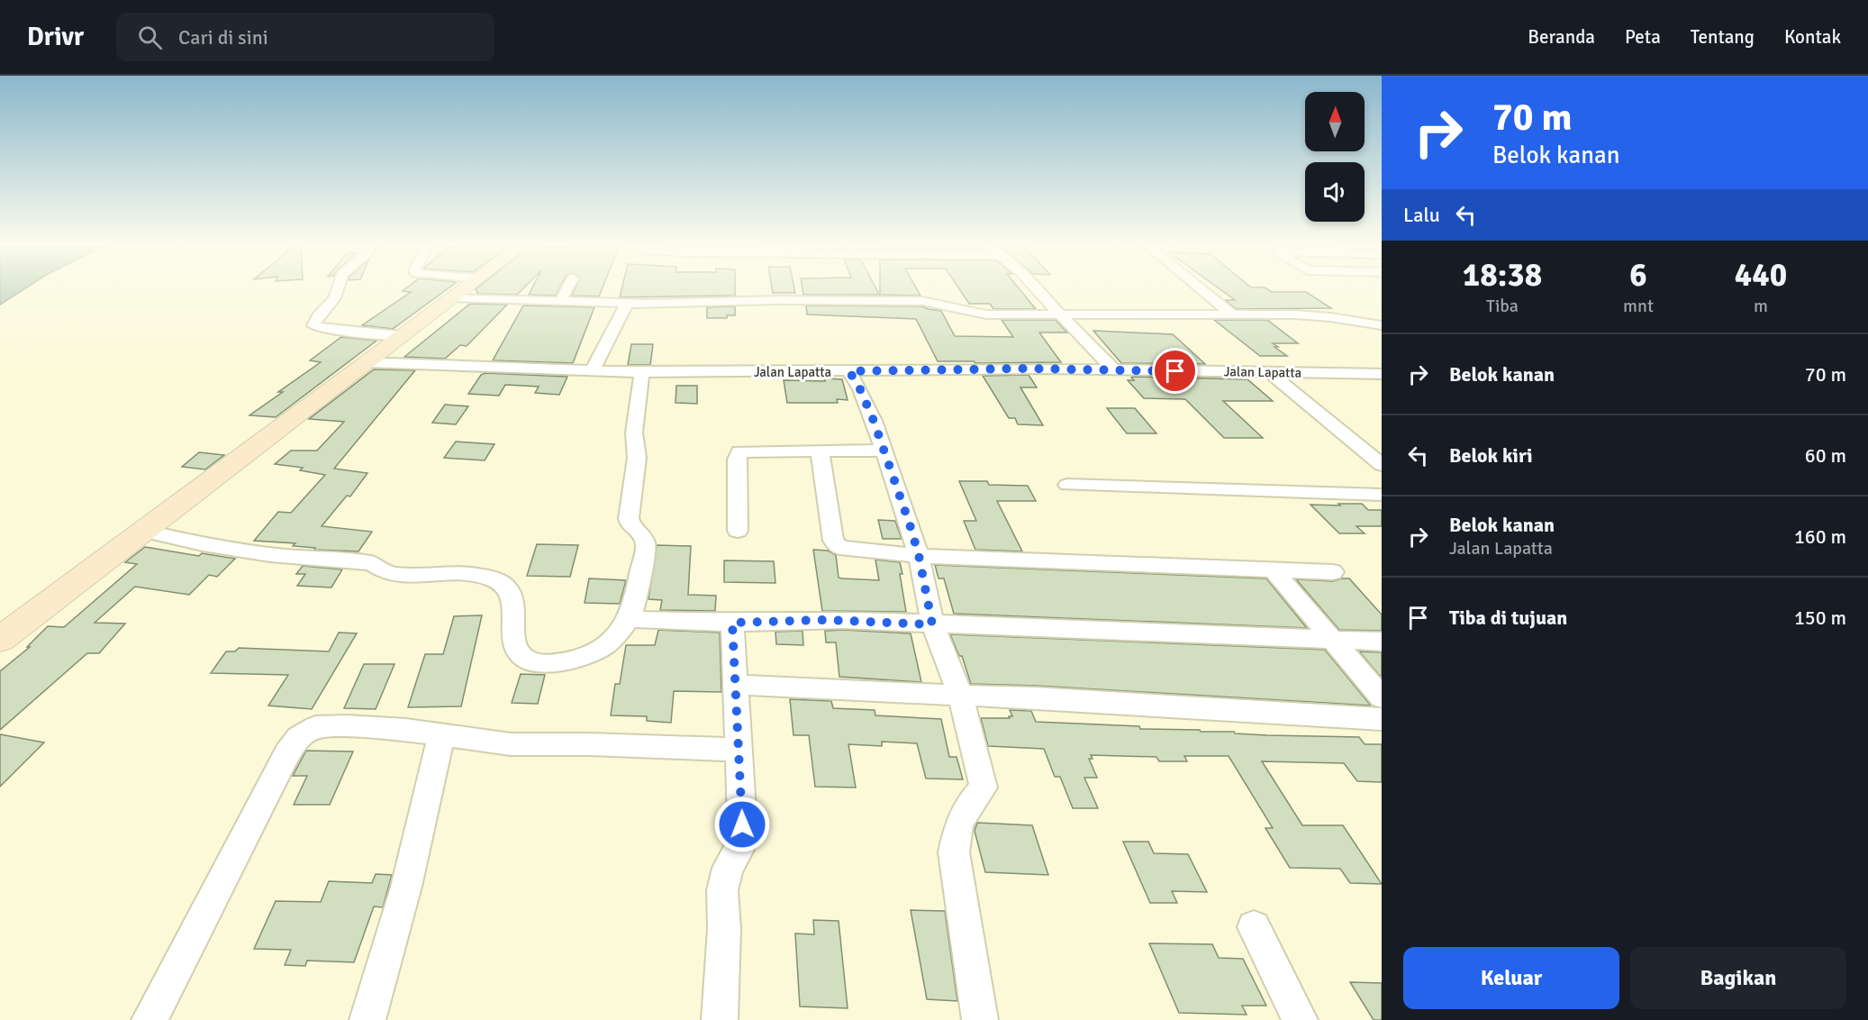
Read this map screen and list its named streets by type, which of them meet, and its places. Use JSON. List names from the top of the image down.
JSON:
{
  "streets": {
    "street": ["Jalan Lapatta"]
  },
  "north": "top",
  "page": {
    "header": "Drivr",
    "search": "Cari di sini",
    "nav": [
      "Beranda",
      "Peta",
      "Tentang",
      "Kontak"
    ],
    "turn": ["70 m", "Belok kanan"],
    "then": "Lalu",
    "eta": [
      "18:38",
      "Tiba",
      "6",
      "mnt",
      "440",
      "m"
    ],
    "list": [
      {
        "name": "Belok kanan",
        "value": "70 m"
      },
      {
        "name": "Belok kiri",
        "value": "60 m"
      },
      {
        "name": "Belok kanan",
        "note": "Jalan Lapatta",
        "value": "160 m"
      },
      {
        "name": "Tiba di tujuan",
        "value": "150 m"
      }
    ],
    "buttons": ["Keluar", "Bagikan"]
  }
}
